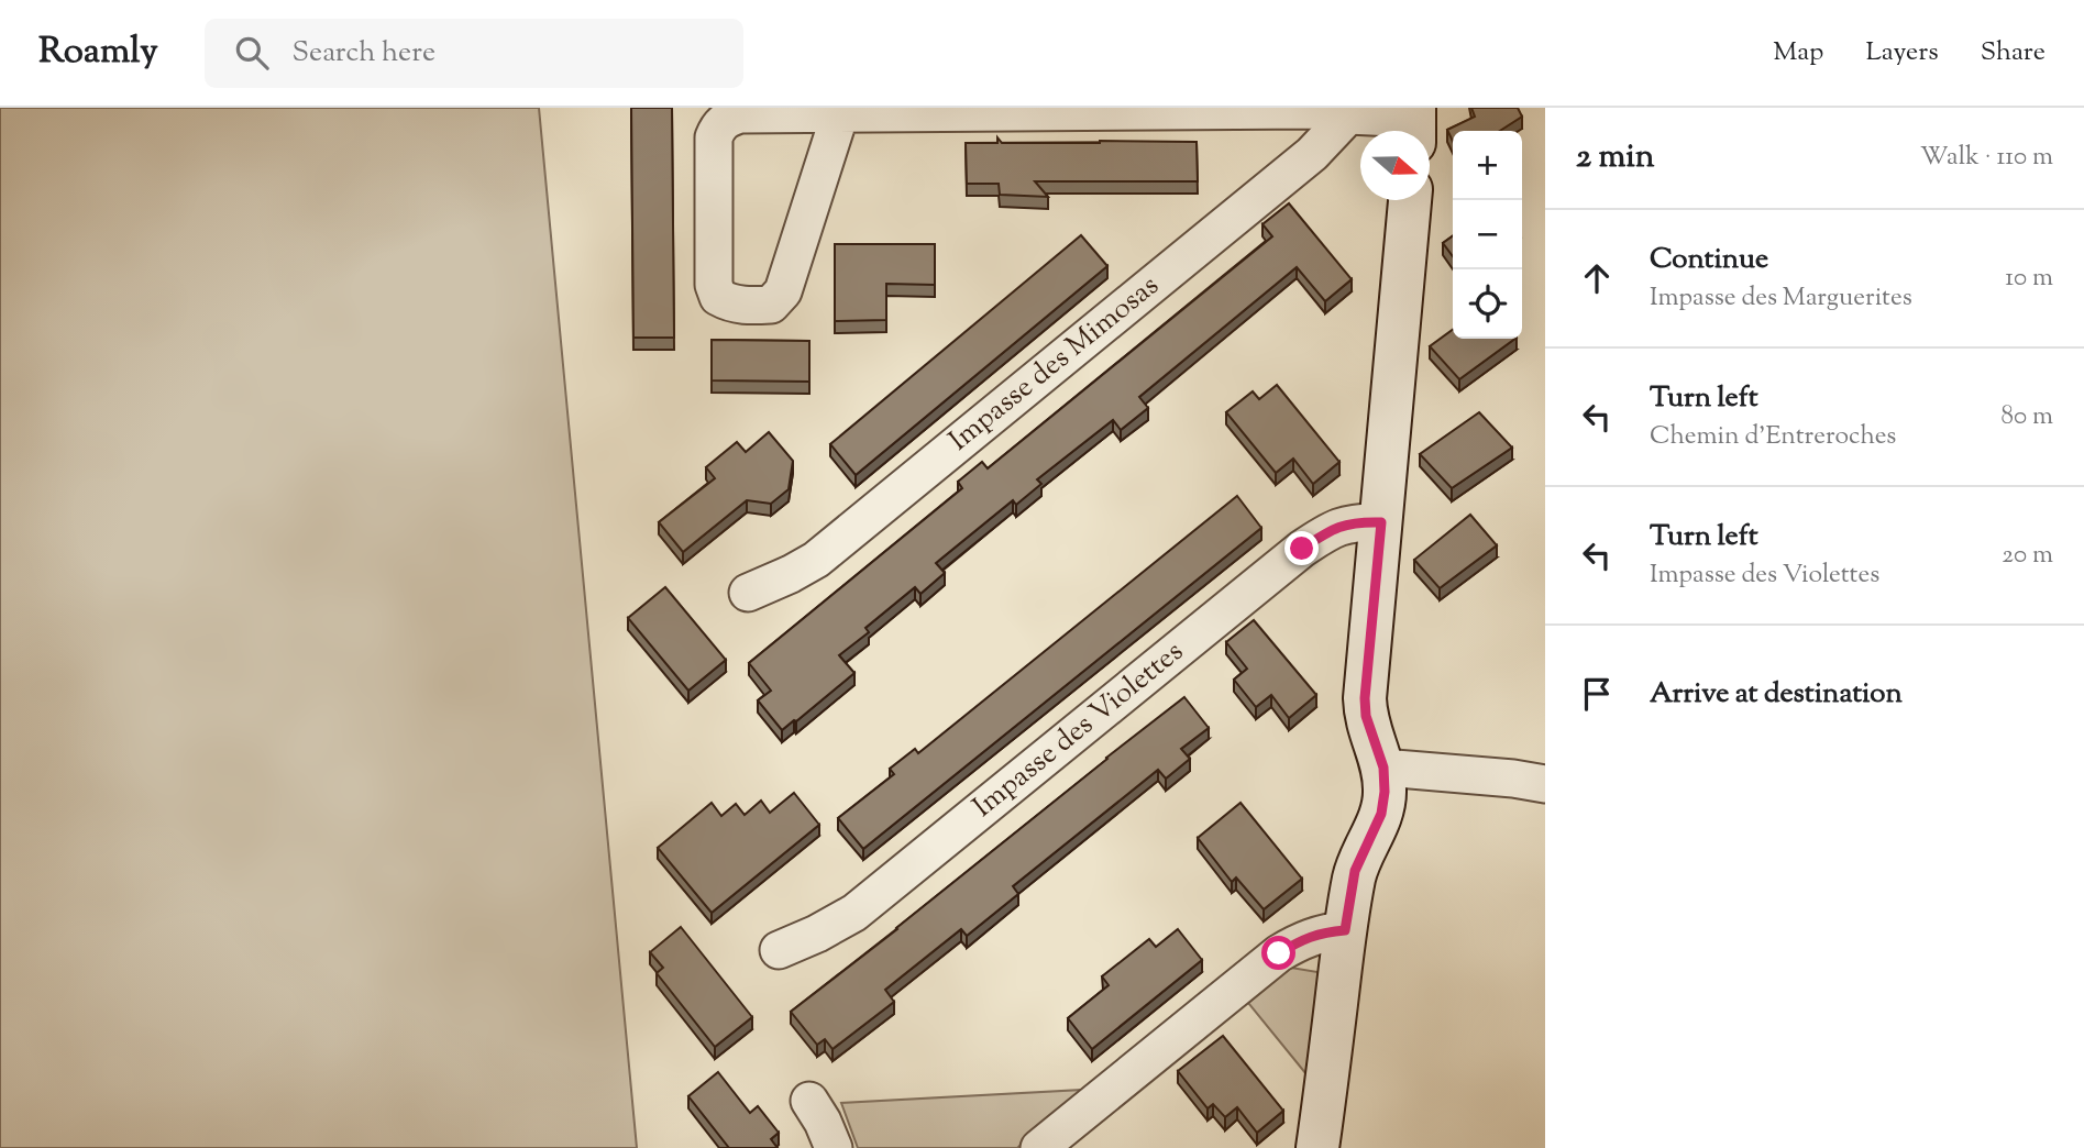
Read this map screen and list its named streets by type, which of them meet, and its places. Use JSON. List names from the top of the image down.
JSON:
{
  "streets": {
    "street": ["Impasse des Mimosas", "Impasse des Violettes"]
  },
  "north": "right",
  "page": {
    "header": "Roamly",
    "search": "Search here",
    "nav": ["Map", "Layers", "Share"],
    "heading": ["2 min", "Walk · 110 m"],
    "map_buttons": ["+", "−"],
    "list": [
      ["Continue", "Impasse des Marguerites", "10 m"],
      ["Turn left", "Chemin d'Entreroches", "80 m"],
      ["Turn left", "Impasse des Violettes", "20 m"],
      "Arrive at destination"
    ]
  }
}
